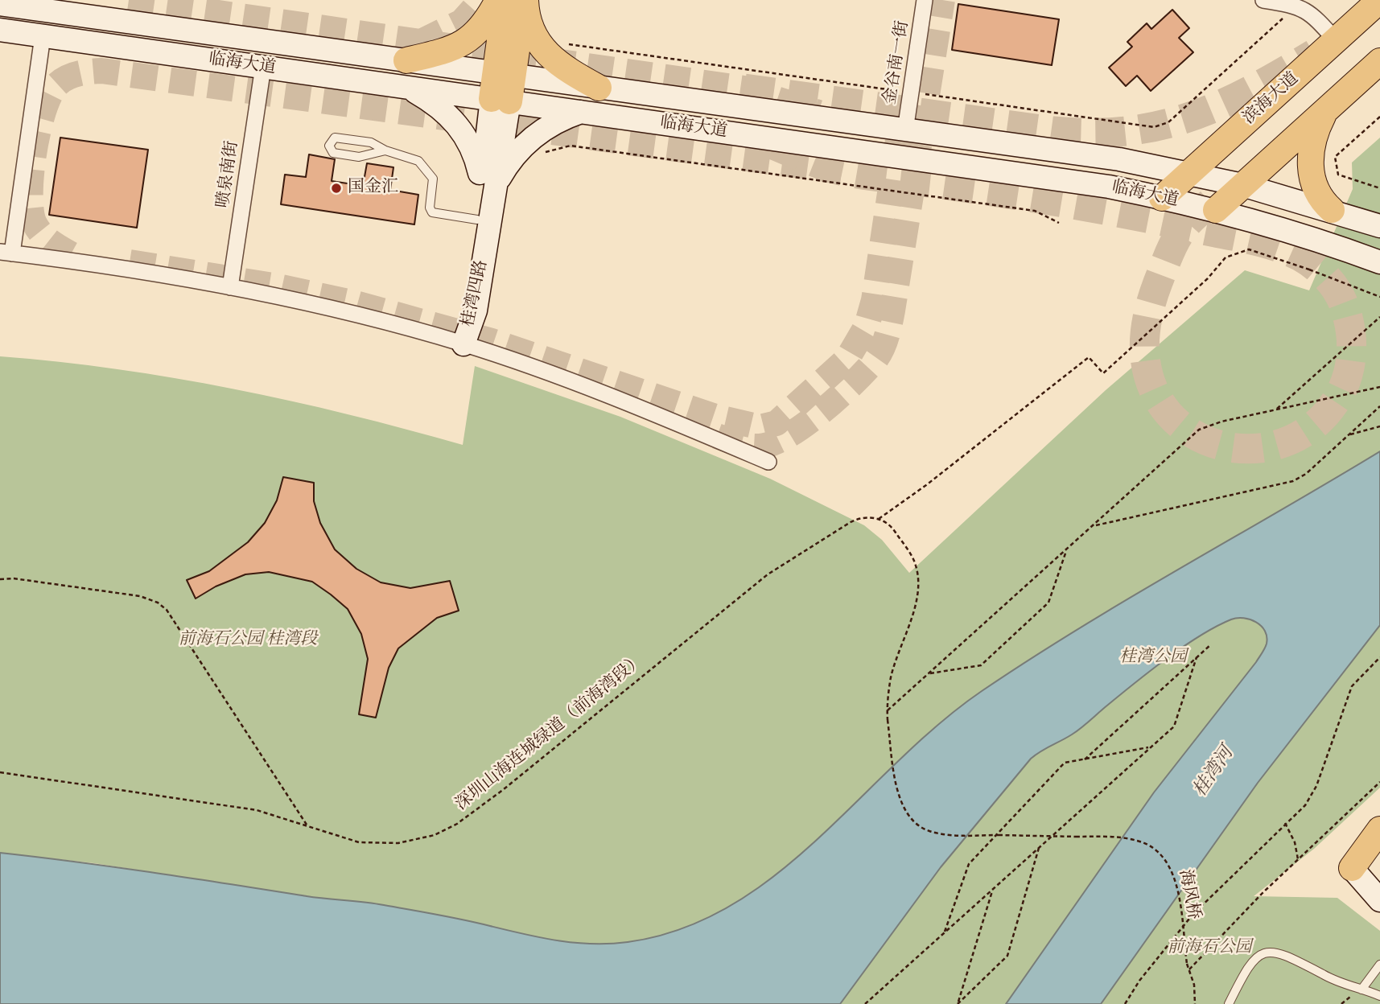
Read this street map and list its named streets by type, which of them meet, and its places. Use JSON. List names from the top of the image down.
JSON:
{
  "streets": {
    "main road": ["临海大道", "滨海大道", "桂湾四路"],
    "street": ["金谷南一街", "喷泉南街"],
    "path": ["深圳山海连城绿道（前海湾段）", "海风桥"]
  },
  "crossings": [
    ["金谷南一街", "临海大道"],
    ["临海大道", "滨海大道"],
    ["临海大道", "喷泉南街"],
    ["临海大道", "桂湾四路"]
  ],
  "water": ["桂湾河"],
  "parks": ["前海石公园 桂湾段", "桂湾公园", "前海石公园"],
  "places": ["国金汇"]
}
